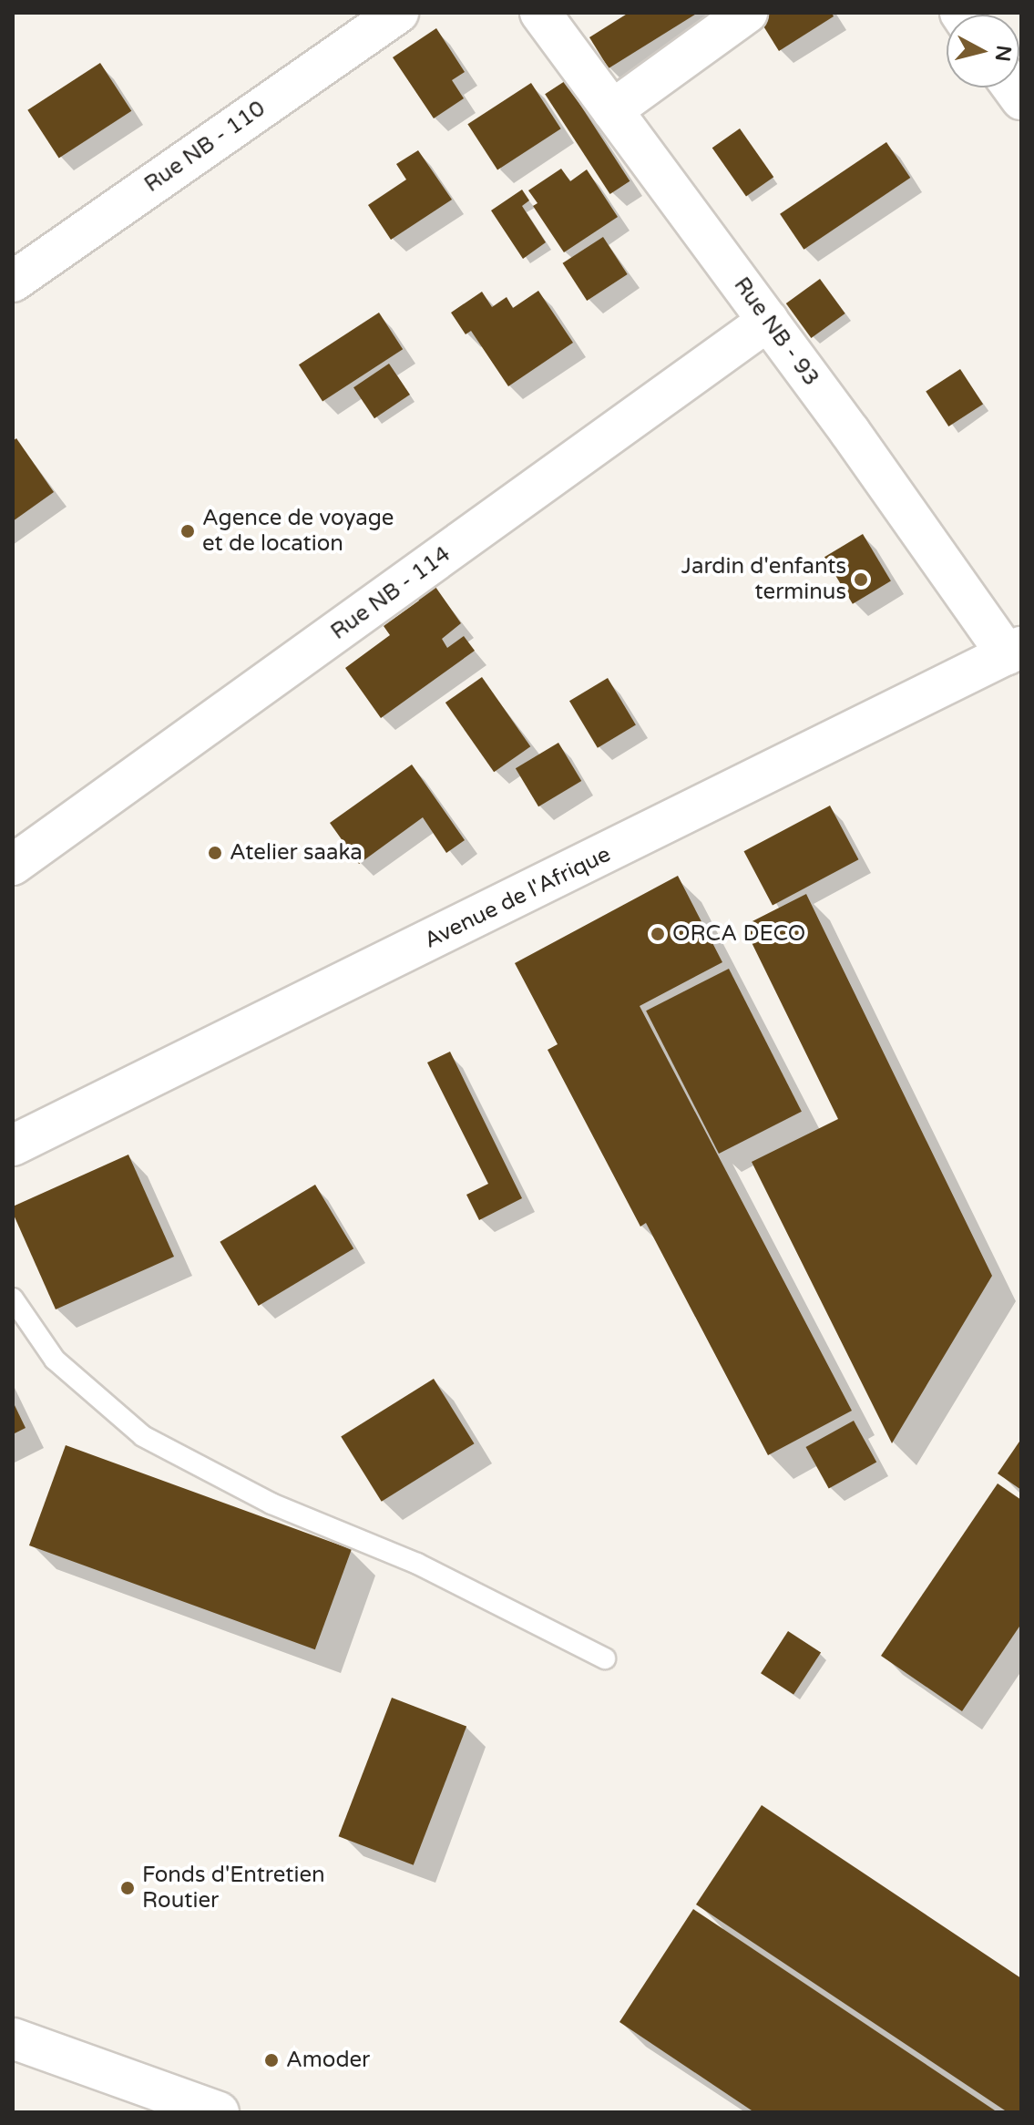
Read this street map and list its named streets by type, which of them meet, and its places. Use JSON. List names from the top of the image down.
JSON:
{
  "streets": {
    "street": [
      "Rue NB - 110",
      "Rue NB - 93",
      "Rue NB - 114",
      "Avenue de l'Afrique"
    ]
  },
  "crossings": [
    ["Rue NB - 93", "Rue NB - 114"],
    ["Rue NB - 93", "Avenue de l'Afrique"]
  ],
  "places": [
    "Agence de voyage et de location",
    "Jardin d'enfants terminus",
    "Atelier saaka",
    "ORCA DECO",
    "Fonds d'Entretien Routier",
    "Amoder"
  ],
  "north": "right"
}
